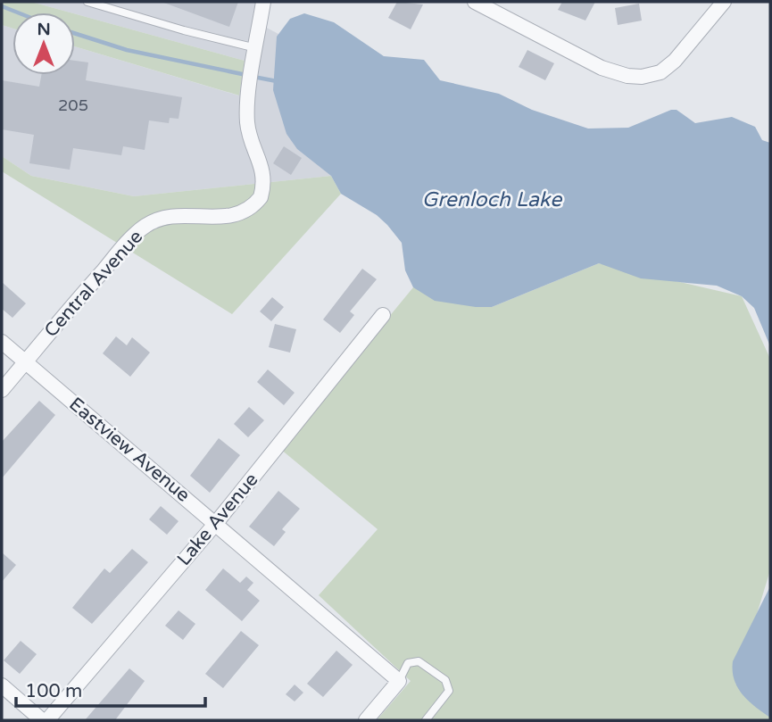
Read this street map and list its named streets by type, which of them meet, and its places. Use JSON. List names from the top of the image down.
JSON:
{
  "streets": {
    "street": ["Central Avenue", "Eastview Avenue", "Lake Avenue"]
  },
  "crossings": [
    ["Central Avenue", "Eastview Avenue"],
    ["Eastview Avenue", "Lake Avenue"]
  ],
  "water": ["Grenloch Lake"],
  "house_numbers": ["205"],
  "scale_bar": "100 m",
  "north": "top"
}
